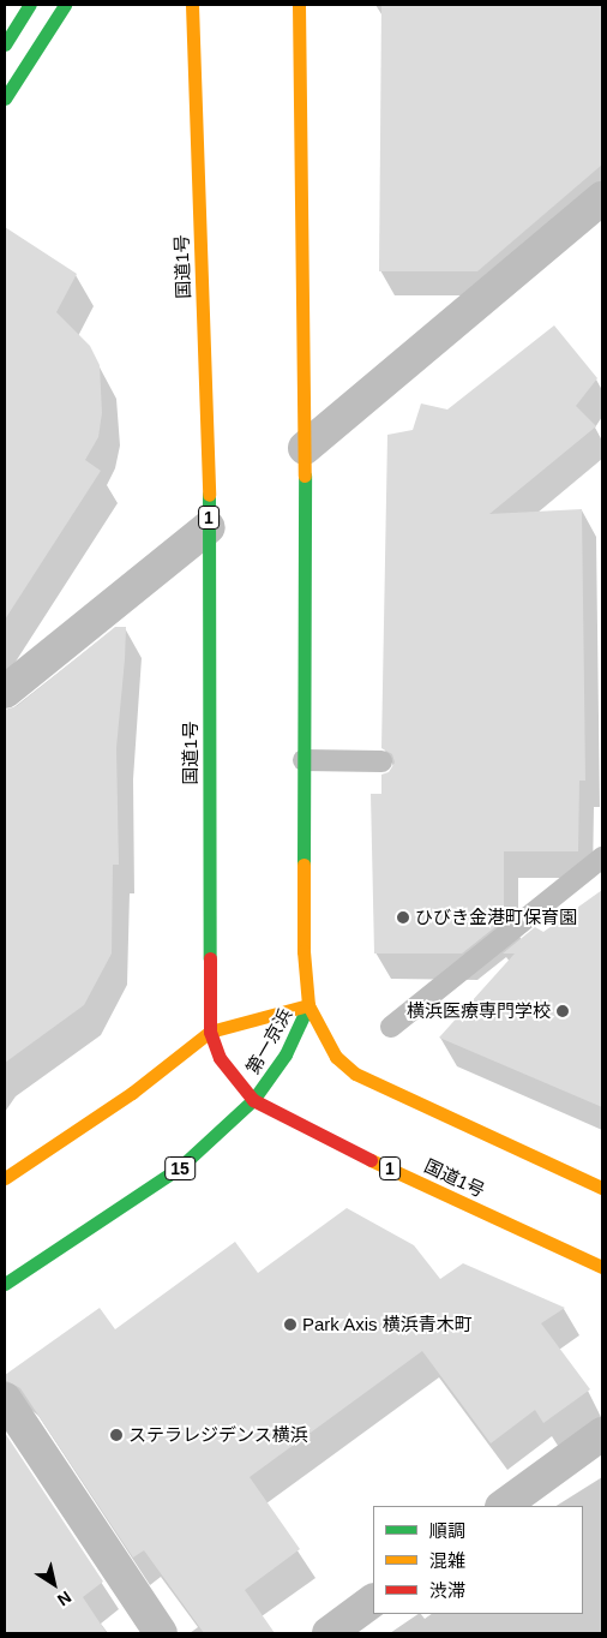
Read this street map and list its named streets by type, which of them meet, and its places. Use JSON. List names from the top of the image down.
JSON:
{
  "streets": {
    "main road": [
      "国道1号",
      "1",
      "第一京浜",
      "15"
    ]
  },
  "crossings": [
    ["国道1号", "第一京浜"]
  ],
  "places": [
    "ひびき金港町保育園",
    "横浜医療専門学校",
    "Park Axis 横浜青木町",
    "ステラレジデンス横浜"
  ],
  "legend": ["順調", "混雑", "渋滞"],
  "north": "bottom right"
}
